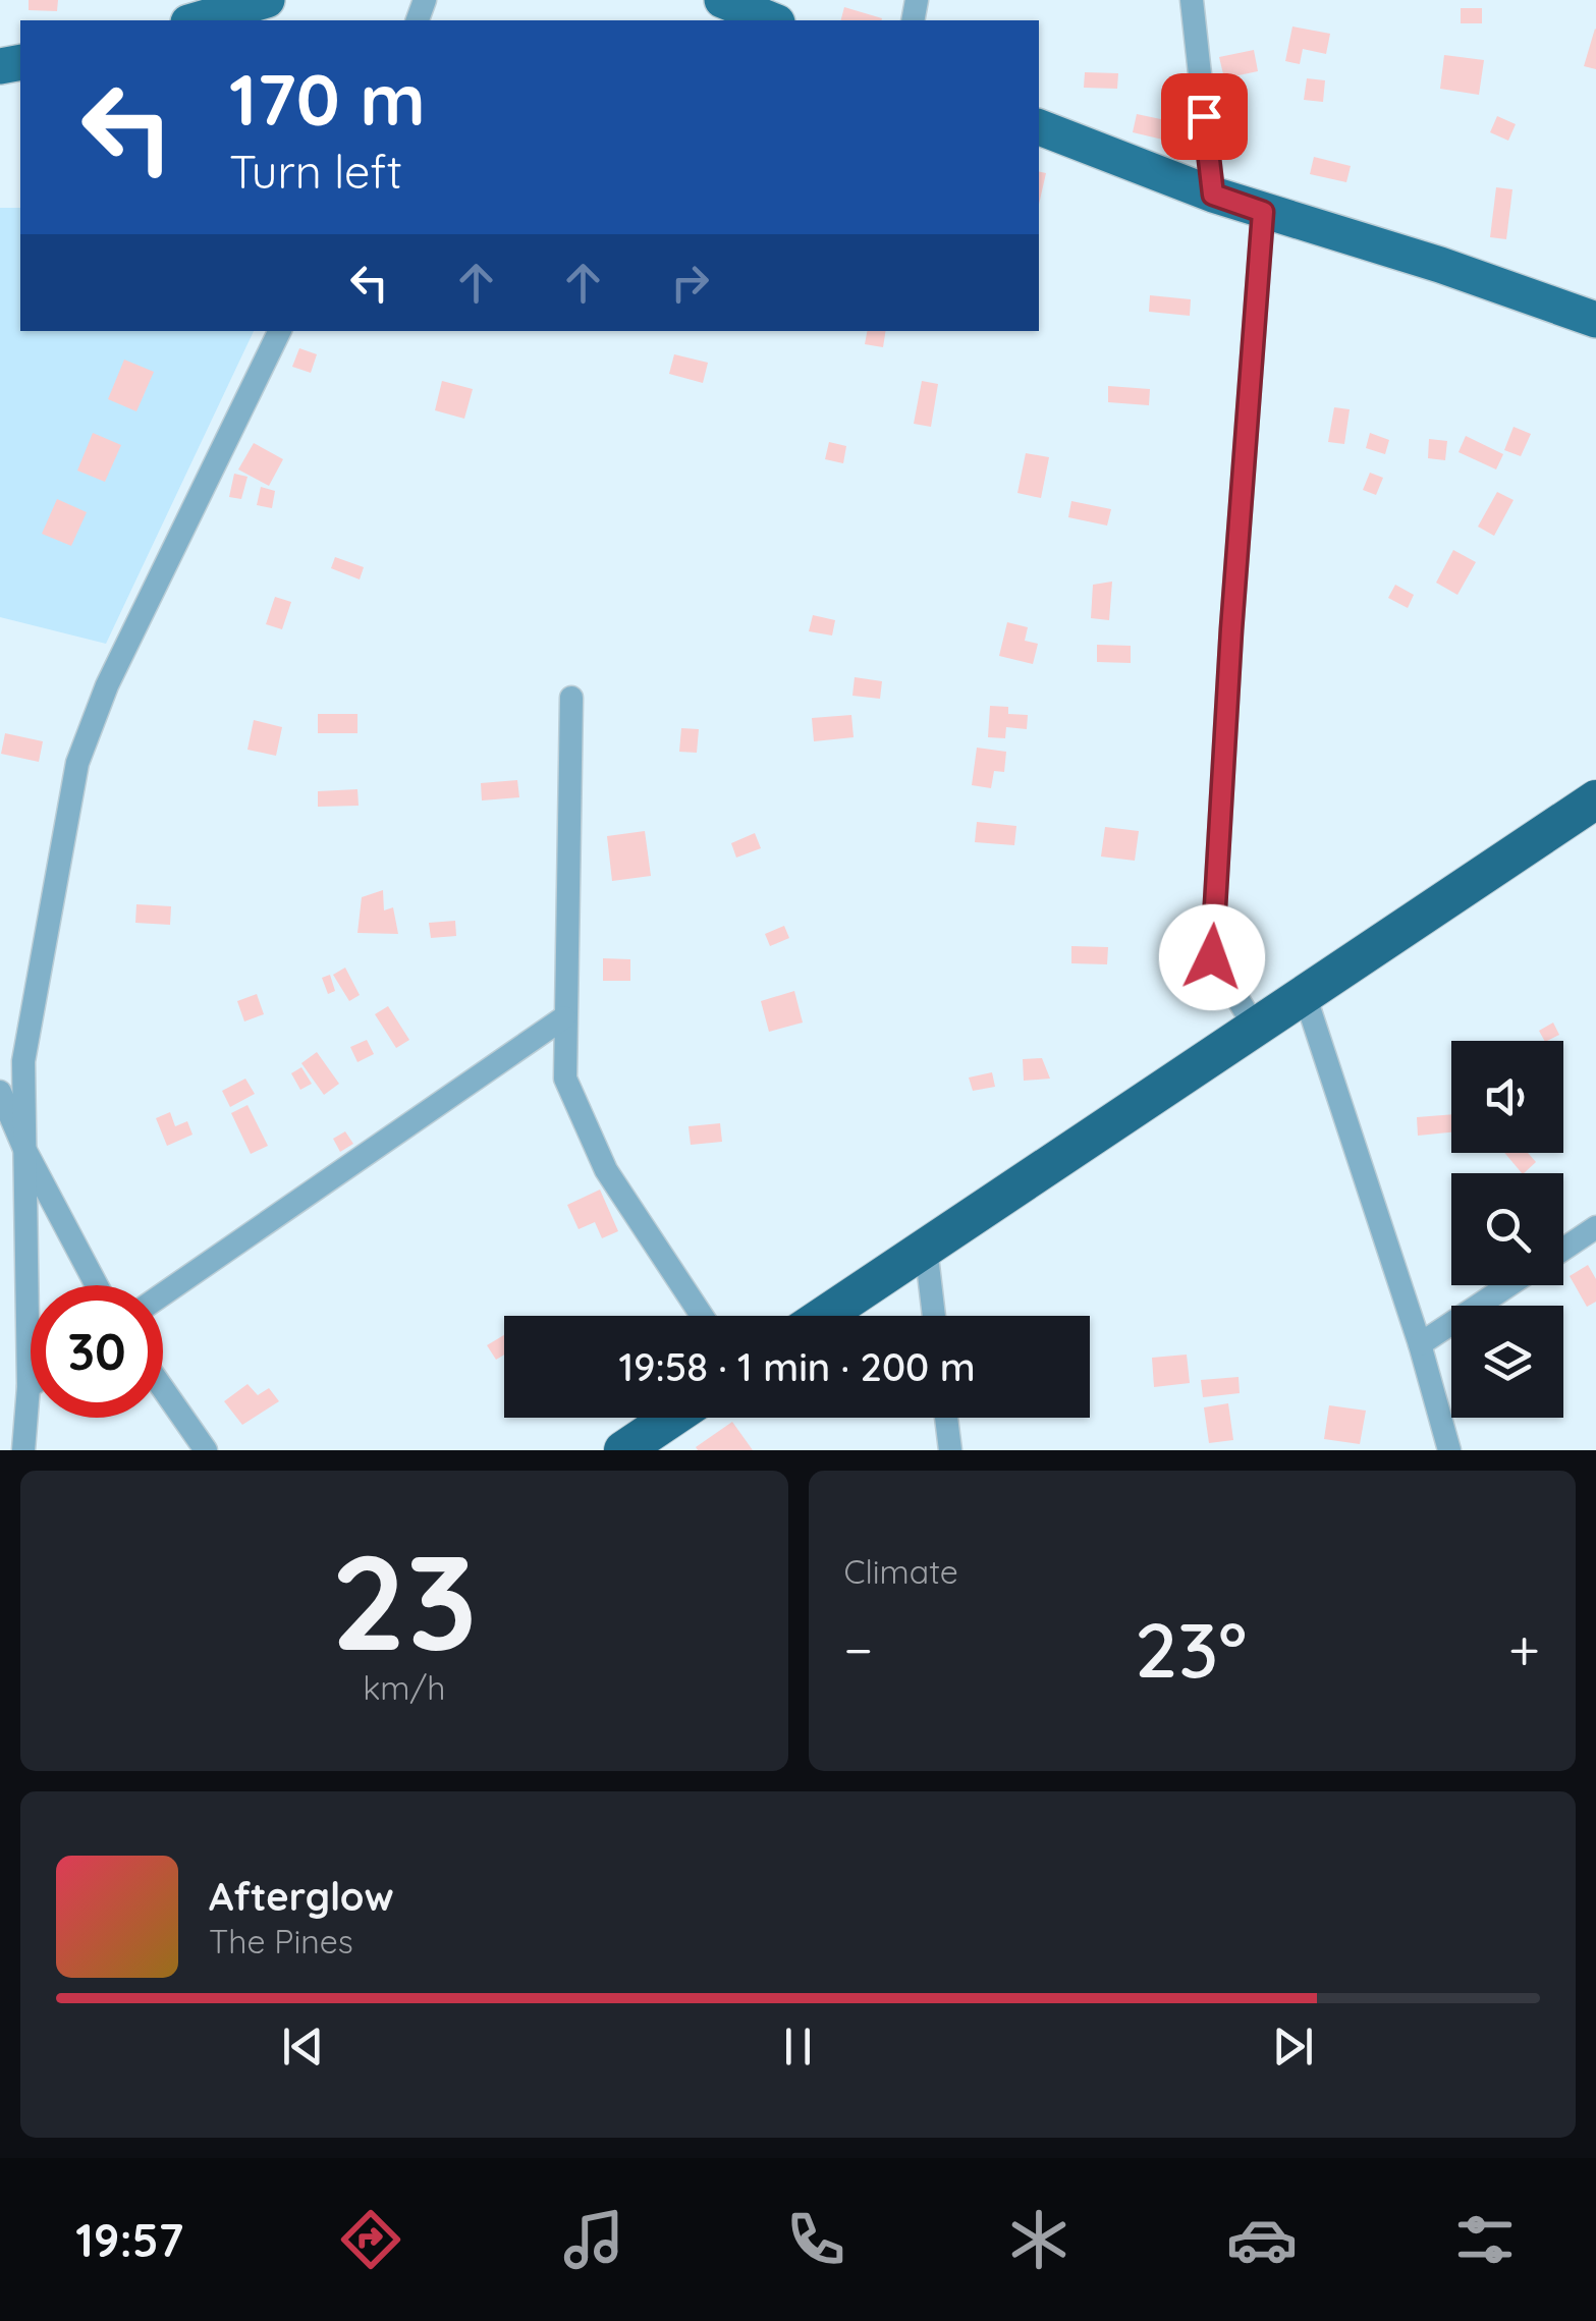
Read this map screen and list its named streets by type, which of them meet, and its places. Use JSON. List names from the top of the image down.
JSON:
{
  "page": {
    "turn": ["170 m", "Turn left"],
    "limit": "30",
    "trip": "19:58 · 1 min · 200 m",
    "tile": [
      ["23", "km/h"],
      "Climate"
    ],
    "heat": ["−", "23°", "+"],
    "song": ["Afterglow", "The Pines"],
    "tabs": "19:57"
  }
}
